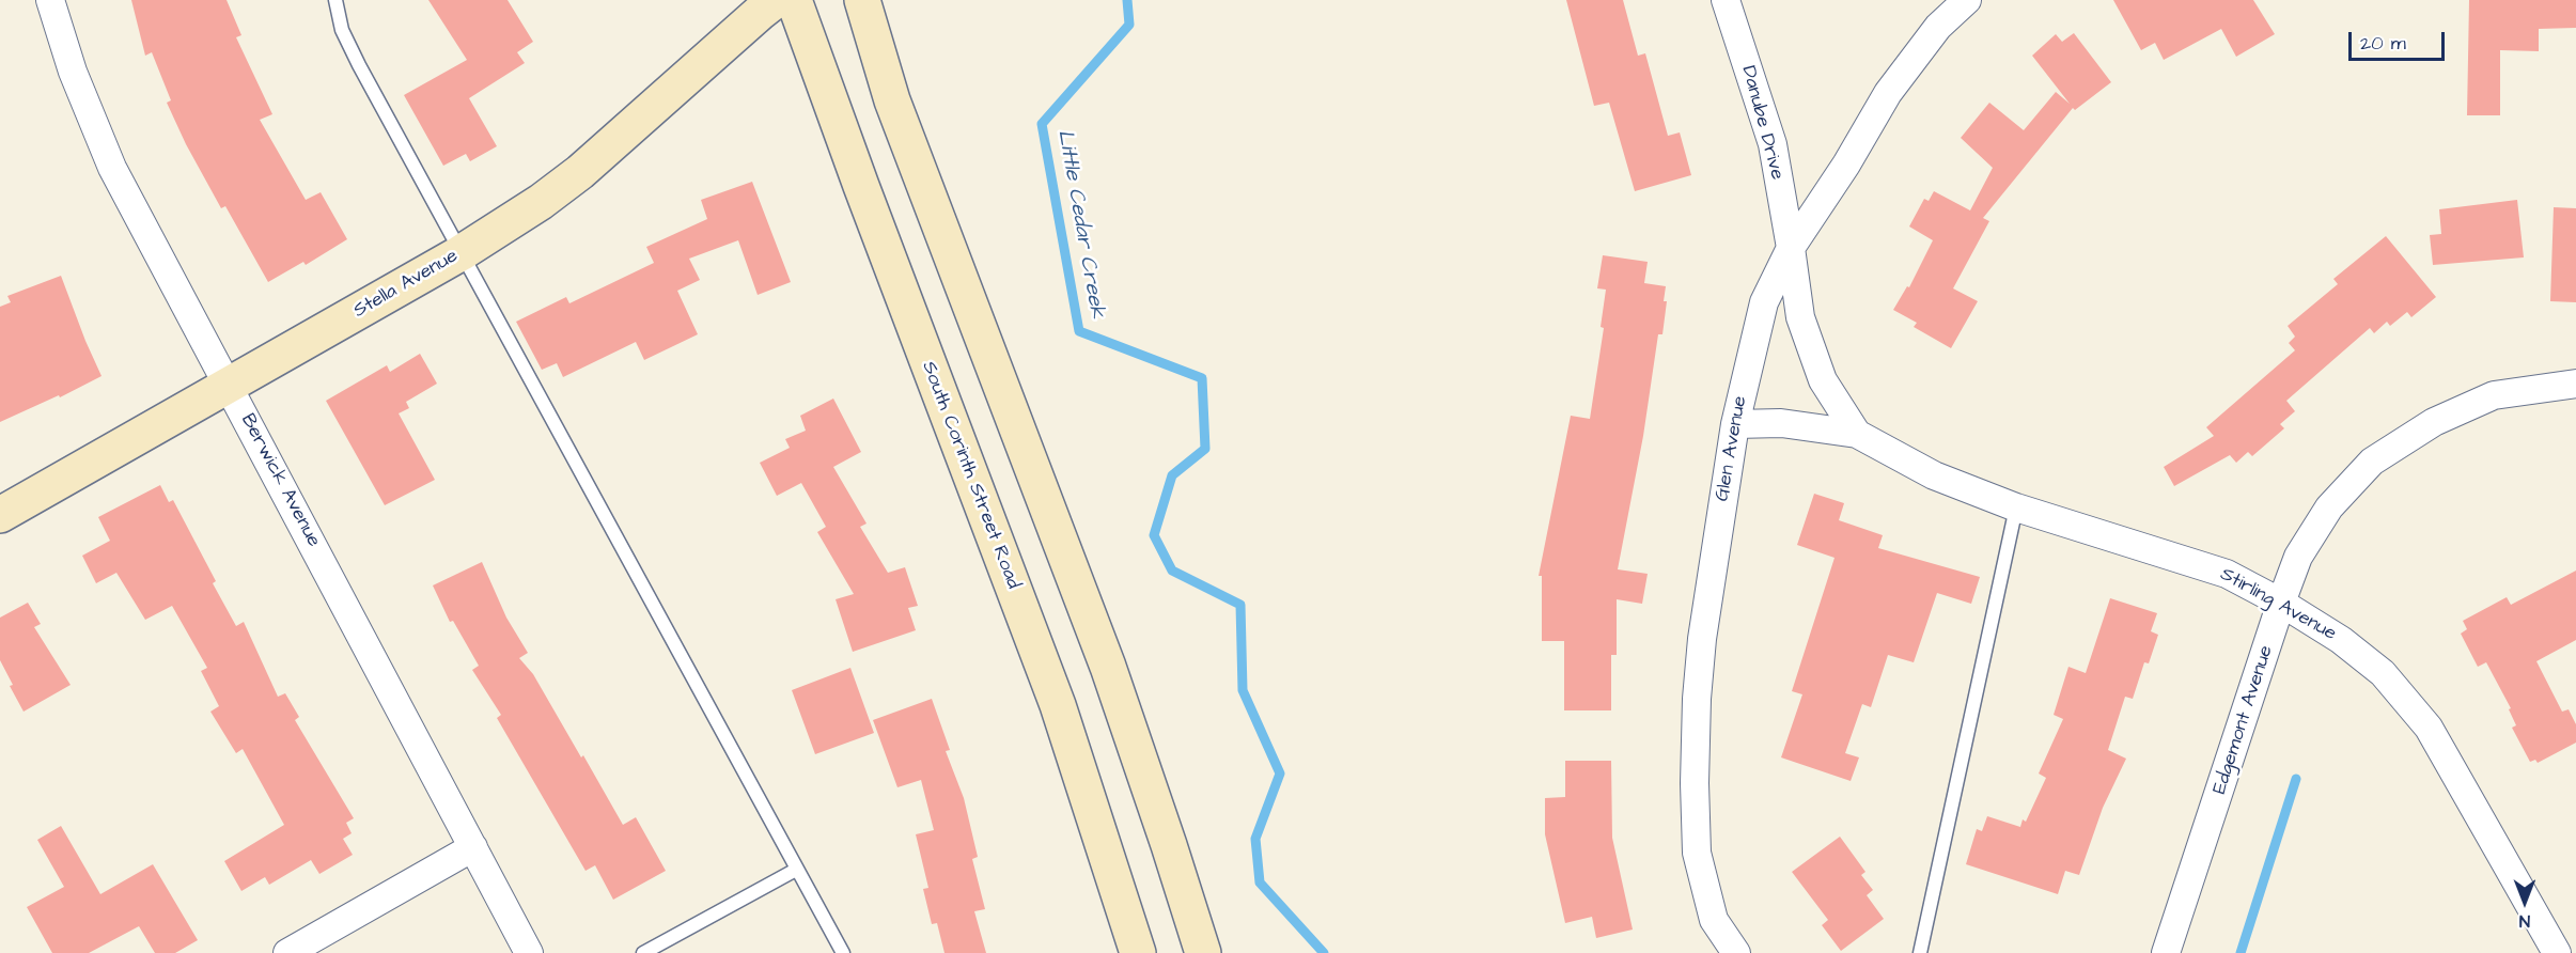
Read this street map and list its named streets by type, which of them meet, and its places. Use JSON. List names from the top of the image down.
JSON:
{
  "streets": {
    "main road": ["Stella Avenue", "South Corinth Street Road"],
    "street": [
      "Danube Drive",
      "Glen Avenue",
      "Berwick Avenue",
      "Stirling Avenue",
      "Edgemont Avenue"
    ]
  },
  "crossings": [
    ["Danube Drive", "Glen Avenue"],
    ["Danube Drive", "Stirling Avenue"],
    ["Stella Avenue", "Berwick Avenue"],
    ["Glen Avenue", "Stirling Avenue"],
    ["Stirling Avenue", "Edgemont Avenue"]
  ],
  "water": ["Little Cedar Creek"],
  "scale_bar": "20 m",
  "north": "bottom"
}
